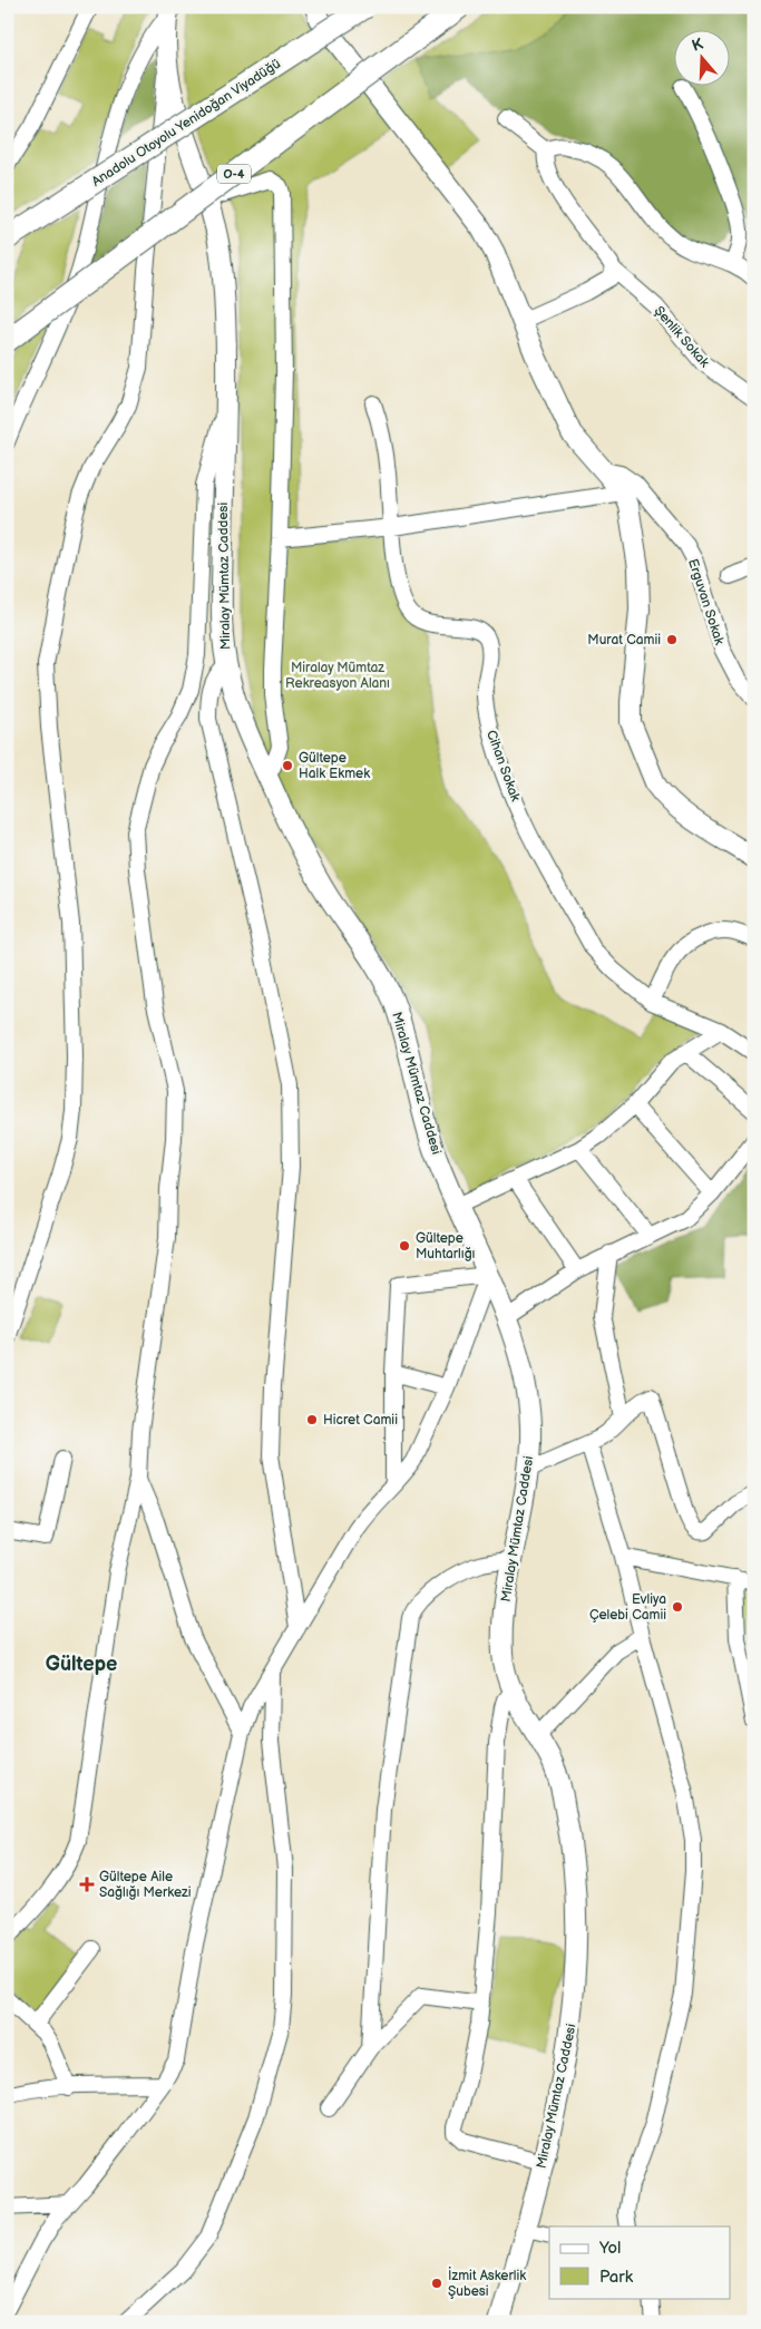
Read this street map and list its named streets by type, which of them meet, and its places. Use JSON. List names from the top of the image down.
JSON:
{
  "streets": {
    "highway": ["Anadolu Otoyolu Yenidoğan Viyadüğü", "O-4"],
    "main road": ["Miralay Mümtaz Caddesi"],
    "street": ["Şenlik Sokak", "Erguvan Sokak", "Cihan Sokak"]
  },
  "districts": ["Gültepe"],
  "parks": ["Miralay Mümtaz Rekreasyon Alanı"],
  "places": {
    "other": [
      "Murat Camii",
      "Gültepe Halk Ekmek",
      "Gültepe Muhtarlığı",
      "Hicret Camii",
      "Evliya Çelebi Camii",
      "İzmit Askerlik Şubesi"
    ],
    "health": ["Gültepe Aile Sağlığı Merkezi"]
  },
  "legend": ["Yol", "Park"],
  "north": "top"
}
